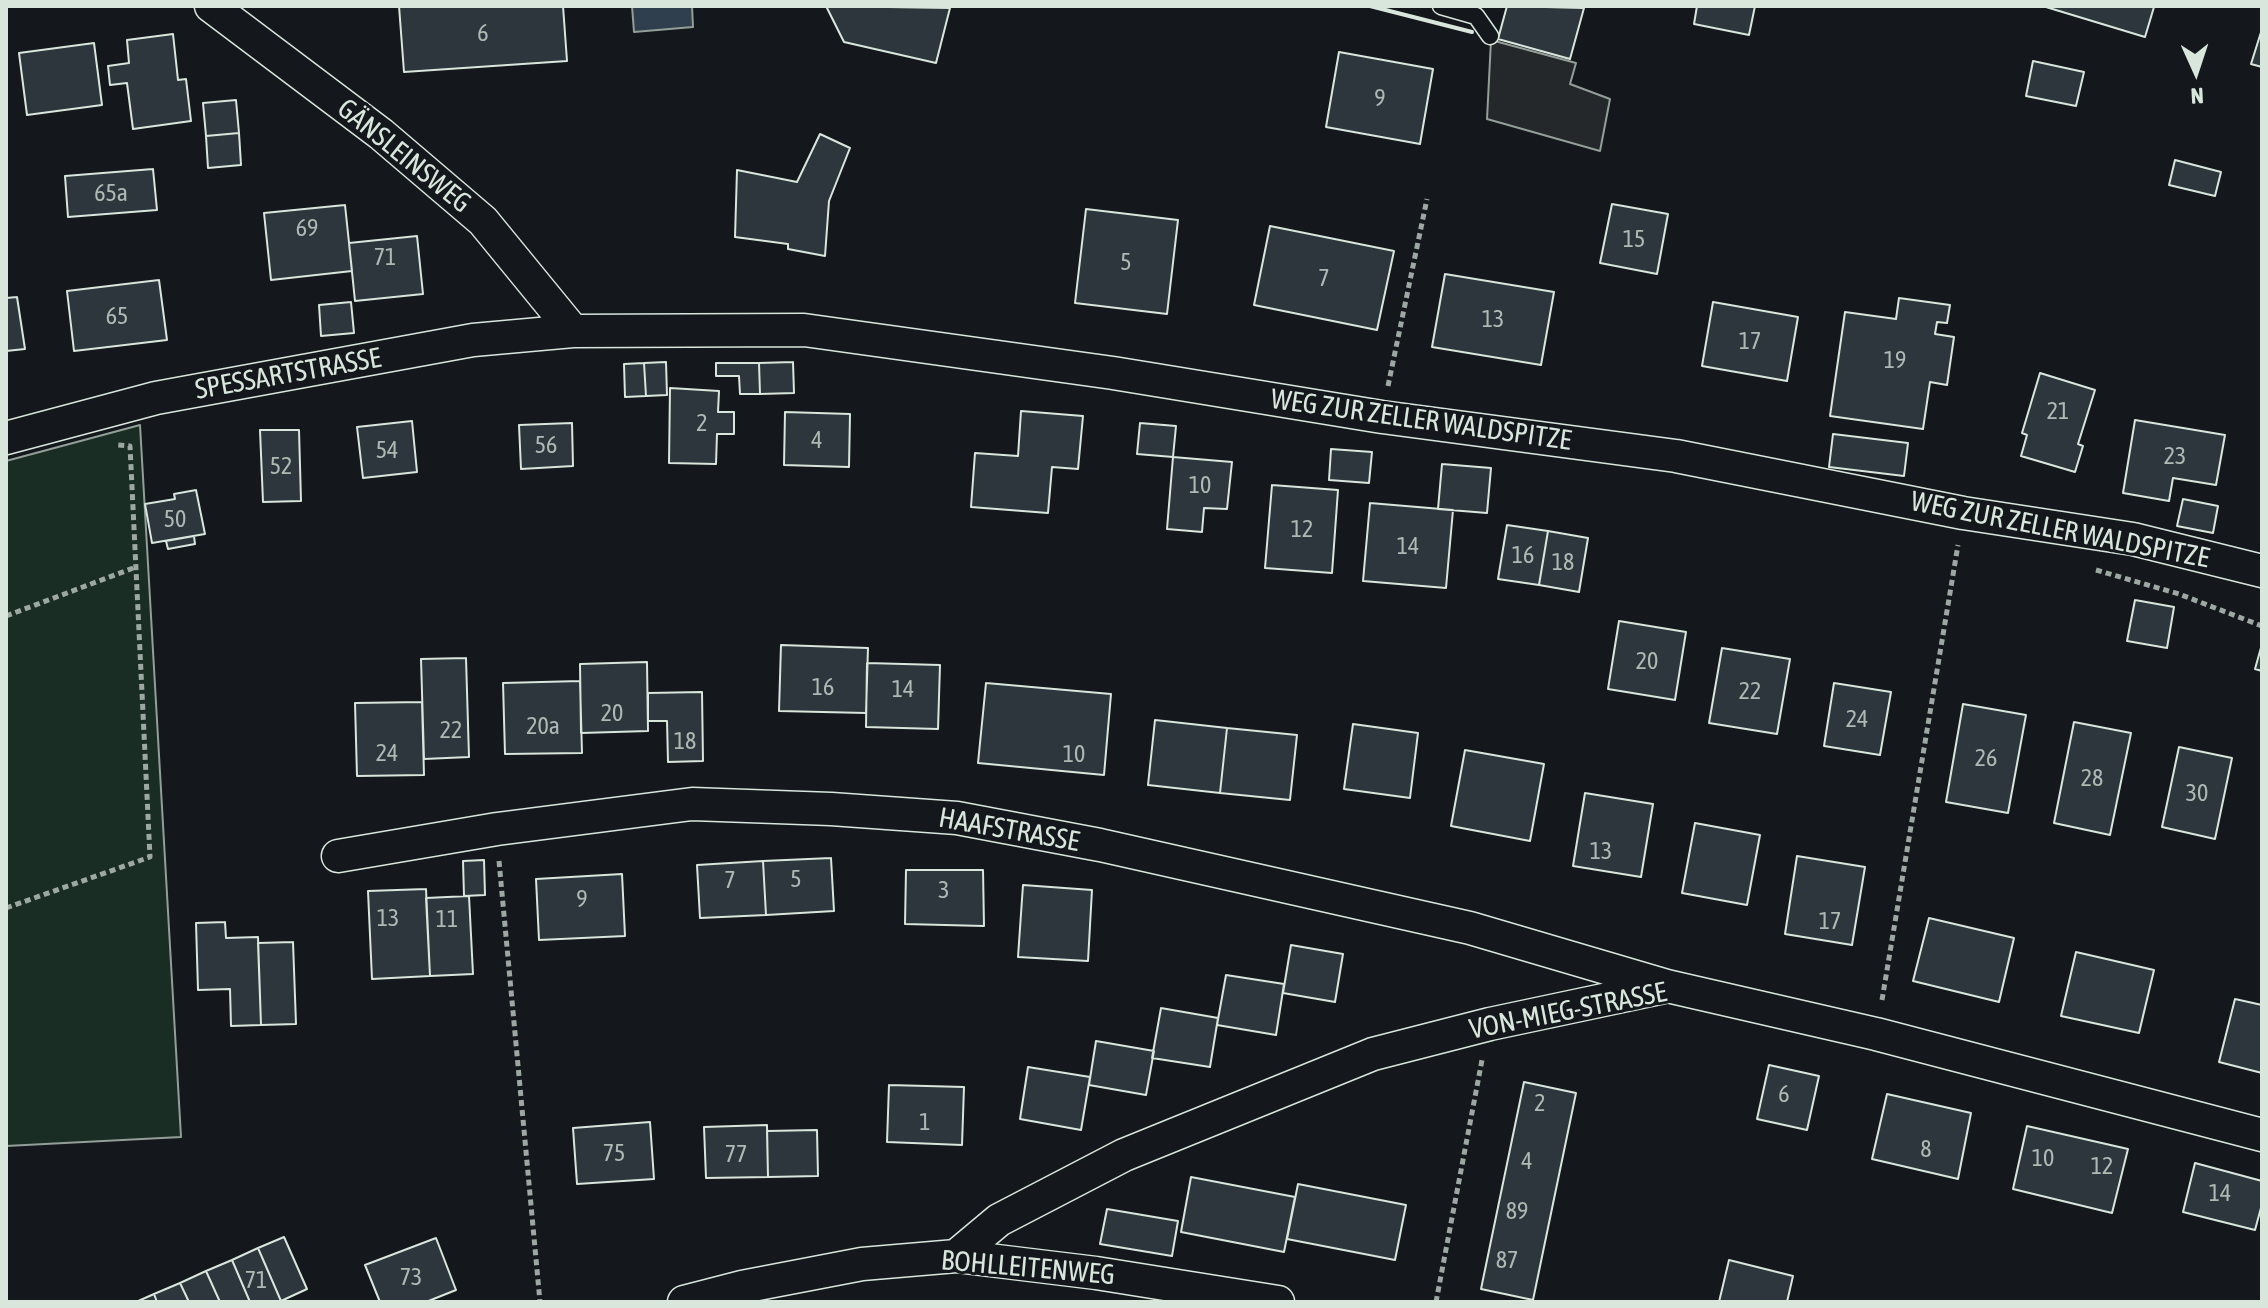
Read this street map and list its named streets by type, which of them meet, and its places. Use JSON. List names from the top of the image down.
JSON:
{
  "streets": {
    "street": [
      "GÄNSLEINSWEG",
      "SPESSARTSTRASSE",
      "WEG ZUR ZELLER WALDSPITZE",
      "HAAFSTRASSE",
      "VON-MIEG-STRASSE",
      "BOHLLEITENWEG"
    ]
  },
  "crossings": [
    ["GÄNSLEINSWEG", "SPESSARTSTRASSE"],
    ["GÄNSLEINSWEG", "WEG ZUR ZELLER WALDSPITZE"],
    ["SPESSARTSTRASSE", "WEG ZUR ZELLER WALDSPITZE"],
    ["HAAFSTRASSE", "VON-MIEG-STRASSE"],
    ["VON-MIEG-STRASSE", "BOHLLEITENWEG"]
  ],
  "house_numbers": [
    "6",
    "9",
    "65a",
    "69",
    "15",
    "71",
    "5",
    "7",
    "65",
    "13",
    "17",
    "19",
    "21",
    "2",
    "4",
    "56",
    "54",
    "23",
    "52",
    "10",
    "50",
    "12",
    "14",
    "16",
    "18",
    "20",
    "16",
    "14",
    "22",
    "20",
    "24",
    "20a",
    "22",
    "18",
    "24",
    "10",
    "26",
    "28",
    "30",
    "13",
    "5",
    "7",
    "3",
    "9",
    "13",
    "11",
    "17",
    "6",
    "2",
    "1",
    "8",
    "75",
    "77",
    "10",
    "4",
    "12",
    "14",
    "89",
    "87",
    "73",
    "71"
  ],
  "north": "bottom"
}
